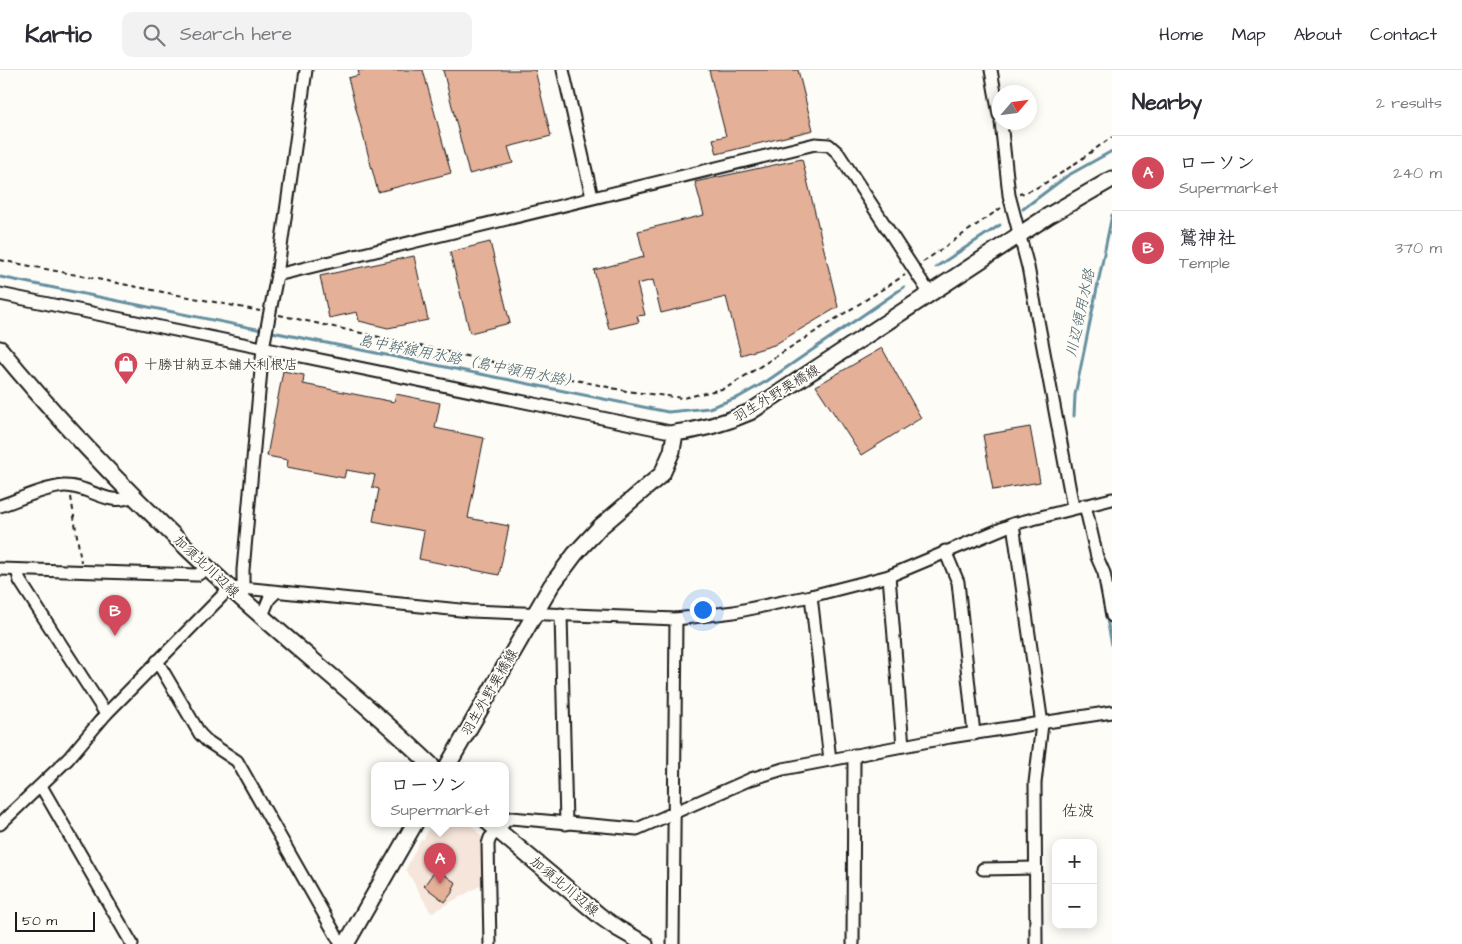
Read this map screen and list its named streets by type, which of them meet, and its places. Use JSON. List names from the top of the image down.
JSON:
{
  "streets": {
    "main road": ["羽生外野栗橋線", "加須北川辺線"]
  },
  "districts": ["佐波"],
  "water": ["川辺領用水路", "島中幹線用水路（島中領用水路）"],
  "places": {
    "shop": ["十勝甘納豆本舗大利根店"]
  },
  "scale_bar": "50 m",
  "north": "top right",
  "page": {
    "header": "Kartio",
    "search": "Search here",
    "nav": [
      "Home",
      "Map",
      "About",
      "Contact"
    ],
    "heading": ["Nearby", "2 results"],
    "list": [
      {
        "mark": "A",
        "name": "ローソン",
        "note": "Supermarket",
        "value": "240 m"
      },
      {
        "mark": "B",
        "name": "鷲神社",
        "note": "Temple",
        "value": "370 m"
      }
    ],
    "pins": ["B", "A"],
    "popup": ["ローソン", "Supermarket"],
    "map_buttons": ["+", "−"],
    "scale": "50 m"
  }
}
